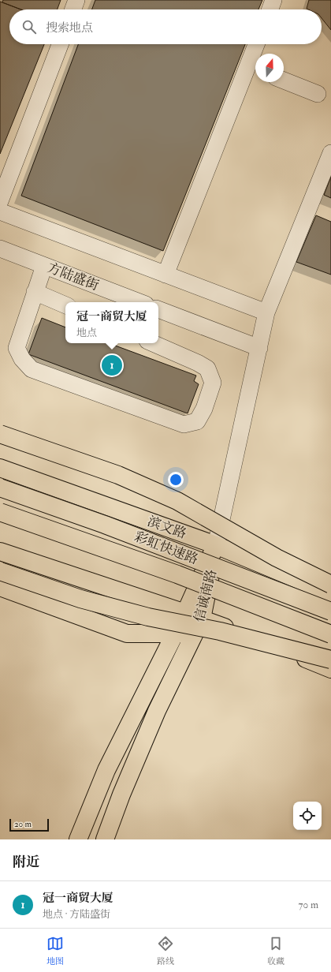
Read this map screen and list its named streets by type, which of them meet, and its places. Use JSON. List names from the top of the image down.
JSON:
{
  "streets": {
    "main road": ["滨文路", "彩虹快速路", "信诚南路"],
    "street": ["方陆盛街"]
  },
  "crossings": [
    ["滨文路", "信诚南路"]
  ],
  "scale_bar": "20 m",
  "north": "top",
  "page": {
    "search": "搜索地点",
    "popup": ["冠一商贸大厦", "地点"],
    "pins": "1",
    "scale": "20 m",
    "heading": "附近",
    "list": [
      {
        "mark": "1",
        "name": "冠一商贸大厦",
        "note": "地点 · 方陆盛街",
        "value": "70 m"
      }
    ],
    "nav": ["地图", "路线", "收藏"]
  }
}
